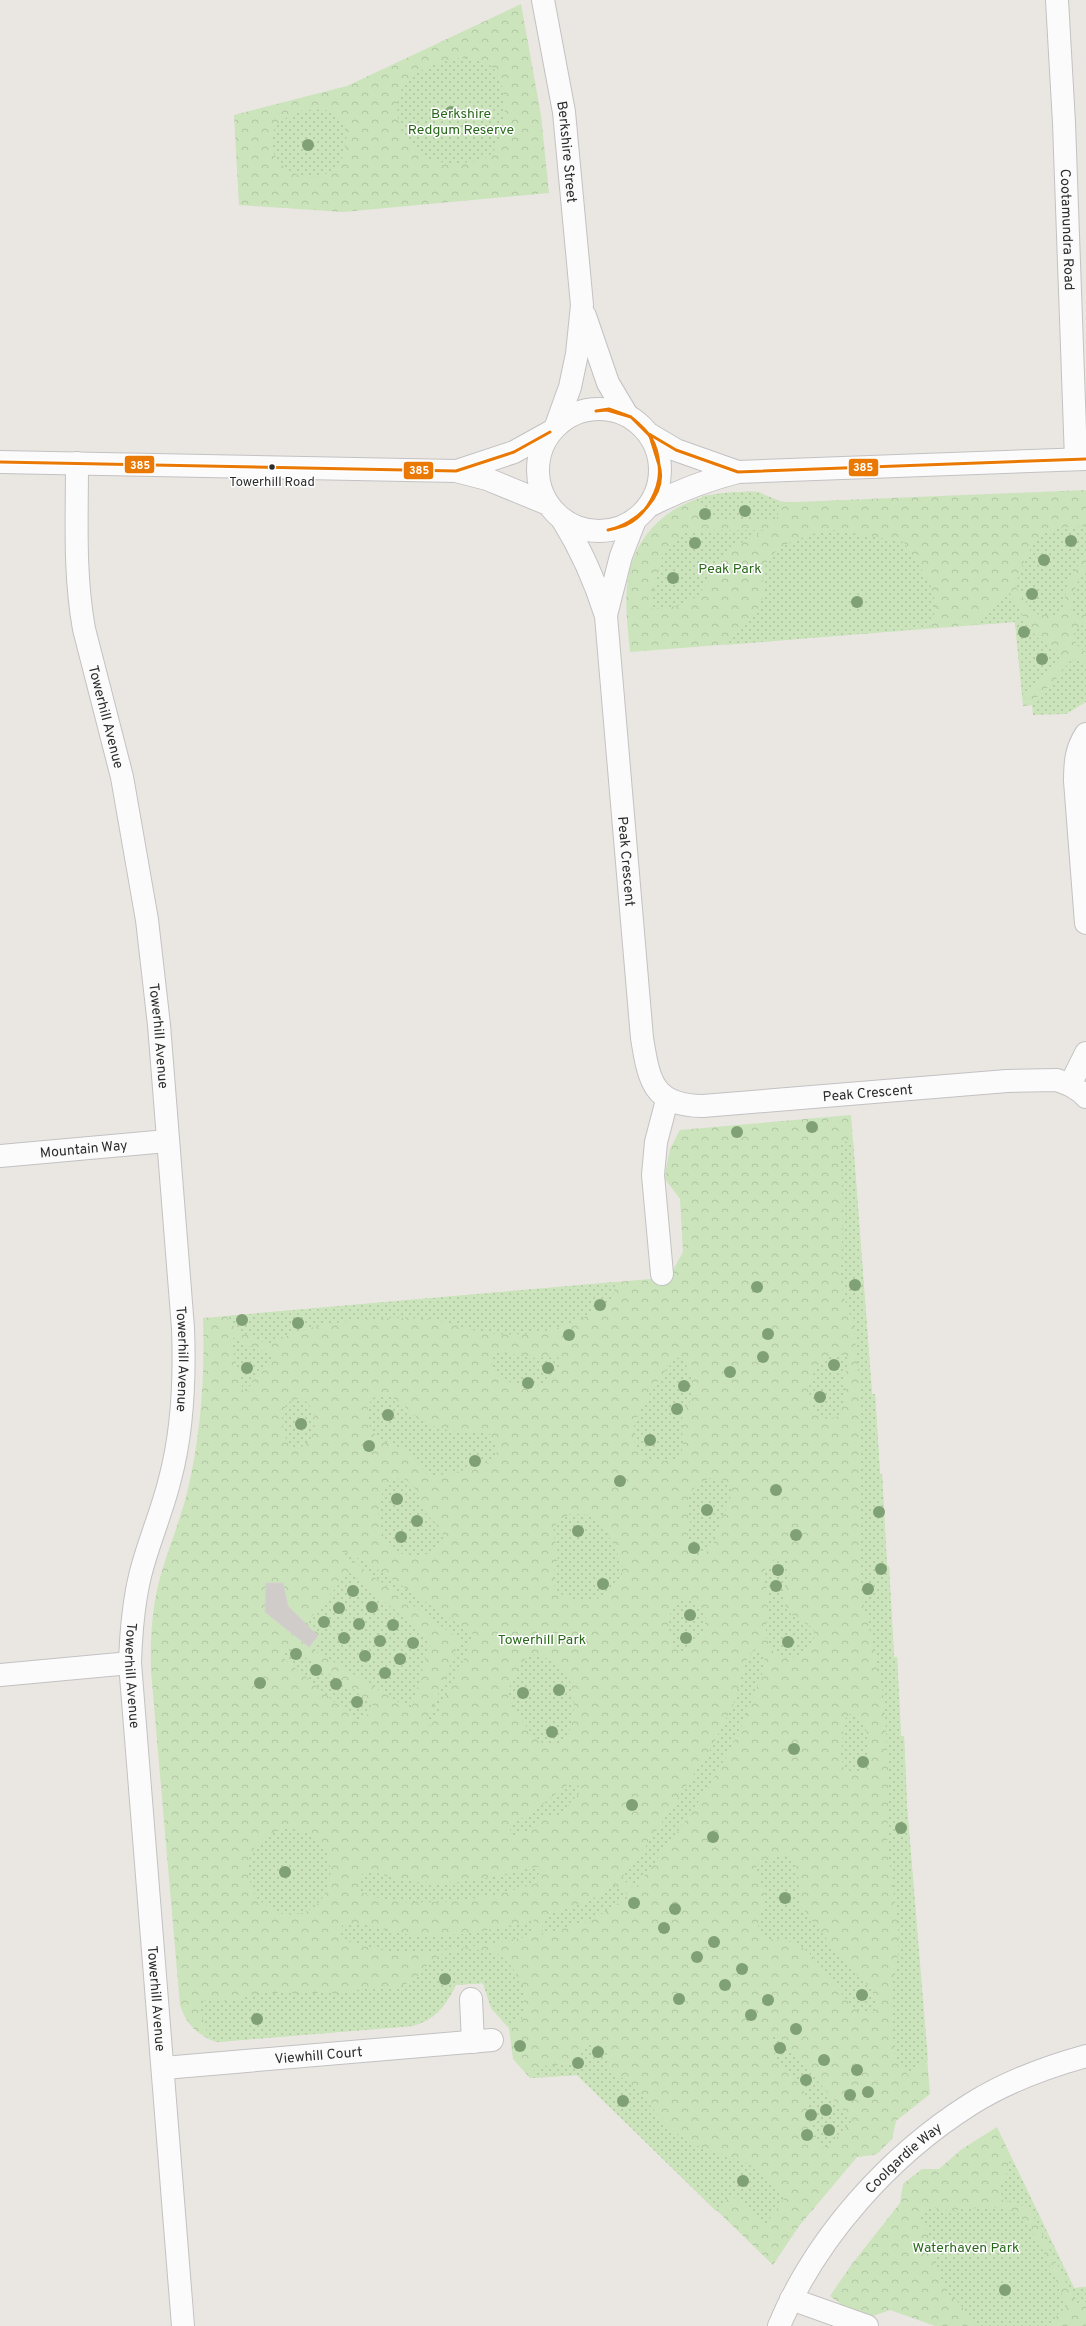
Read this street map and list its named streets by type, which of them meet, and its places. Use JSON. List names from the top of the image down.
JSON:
{
  "streets": {
    "street": [
      "Berkshire Street",
      "Cootamundra Road",
      "Towerhill Avenue",
      "Peak Crescent",
      "Mountain Way",
      "Viewhill Court",
      "Coolgardie Way"
    ]
  },
  "crossings": [
    ["Berkshire Street", "Peak Crescent"],
    ["Towerhill Avenue", "Mountain Way"],
    ["Towerhill Avenue", "Viewhill Court"]
  ],
  "parks": [
    "Berkshire Redgum Reserve",
    "Peak Park",
    "Towerhill Park",
    "Waterhaven Park"
  ],
  "places": ["Towerhill Road"],
  "lines": ["transit line 385"]
}
